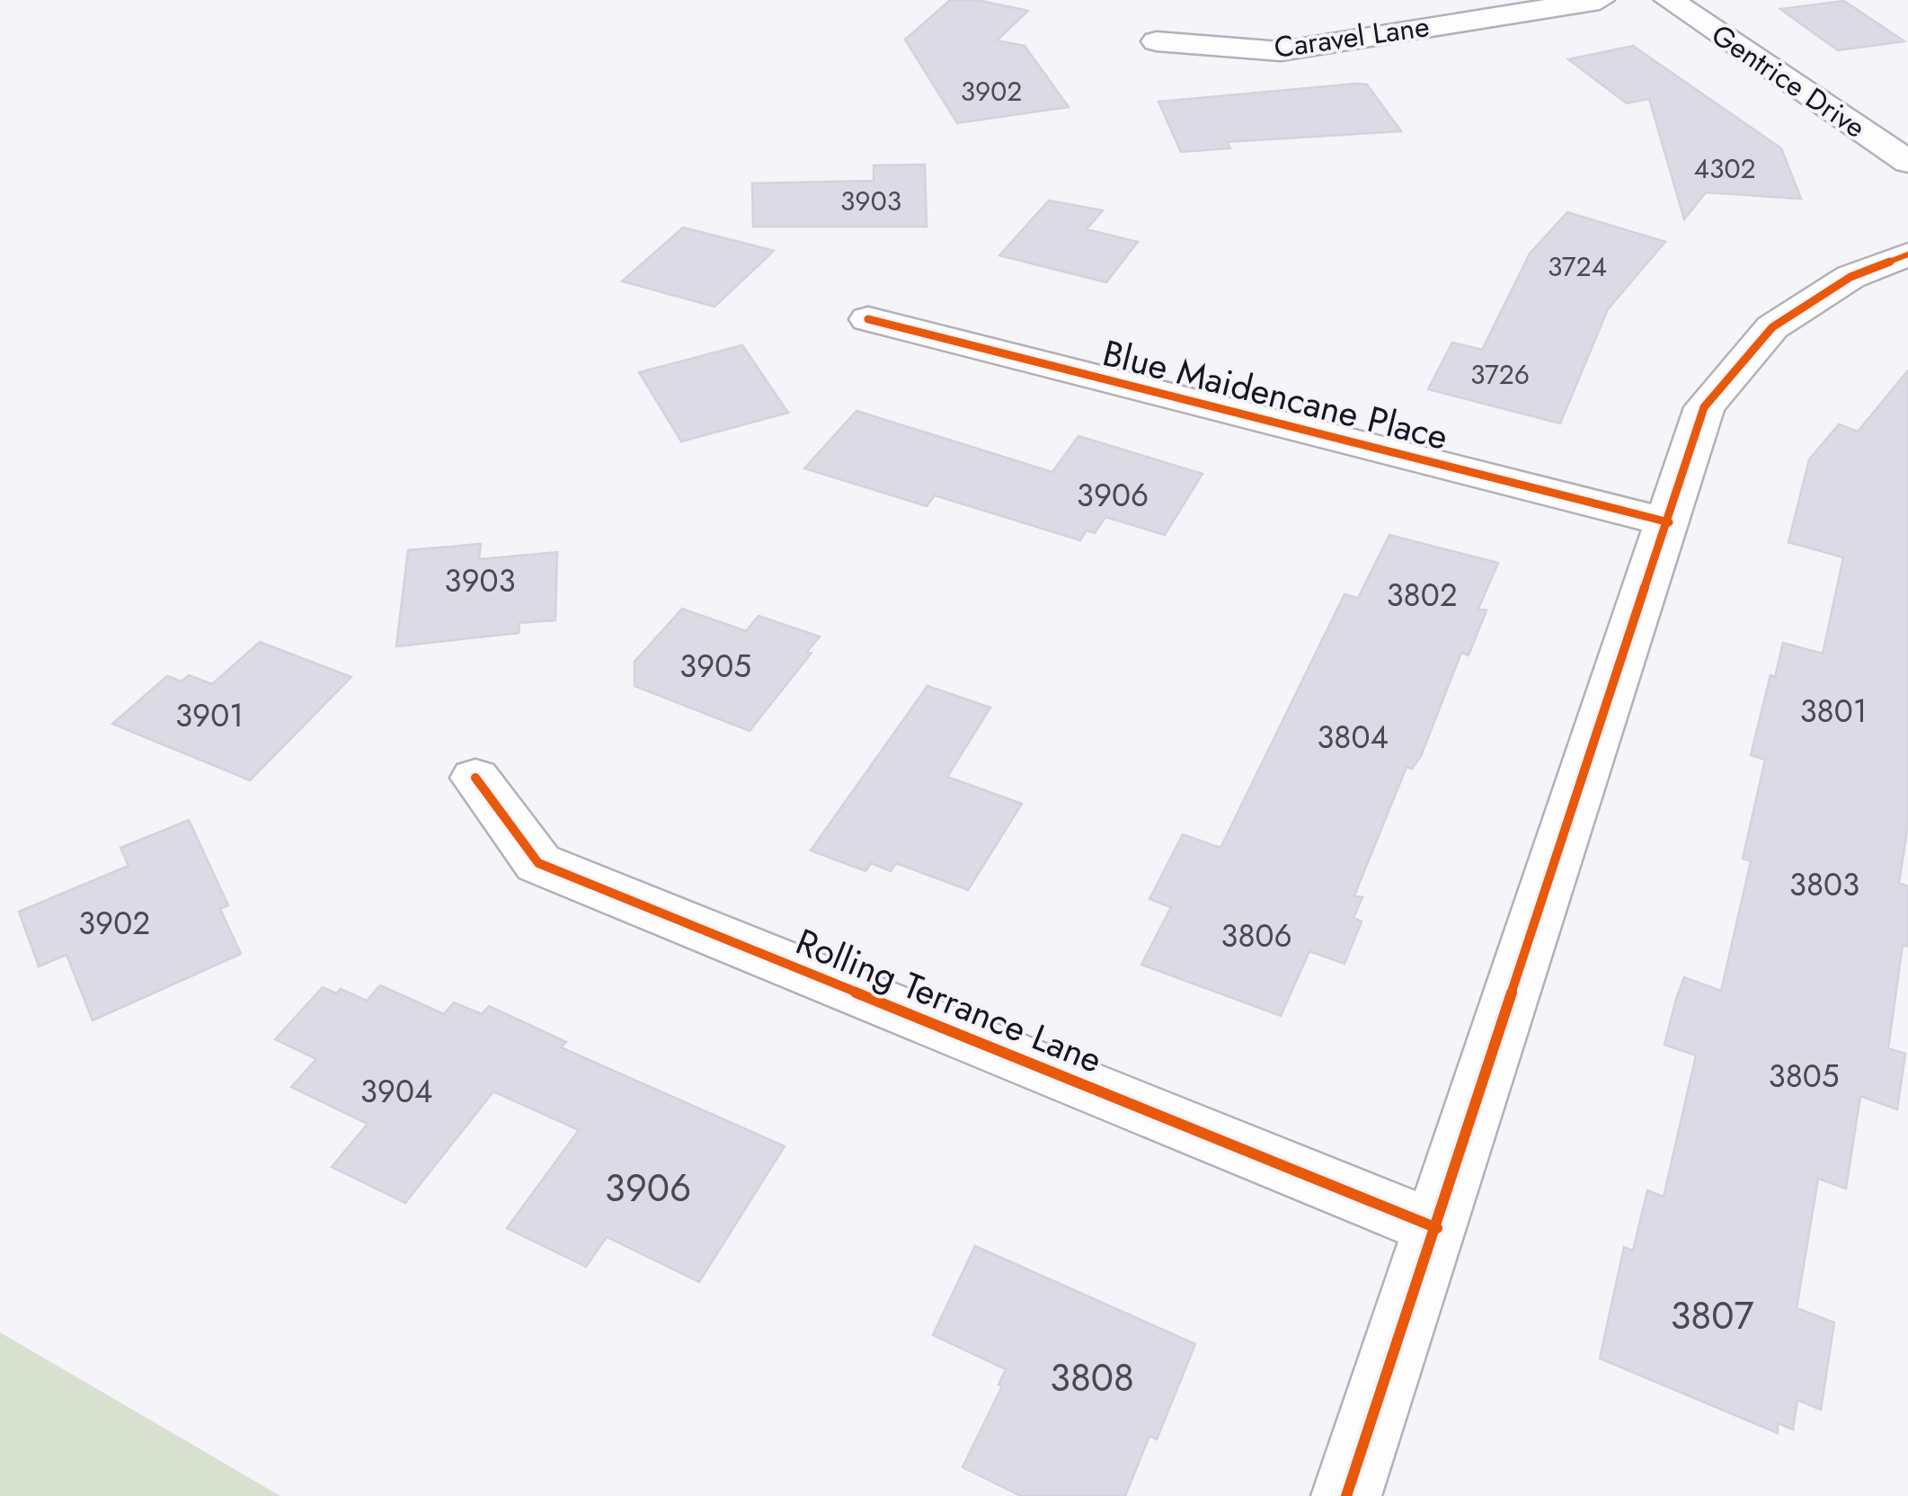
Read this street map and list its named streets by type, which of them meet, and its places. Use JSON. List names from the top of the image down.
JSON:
{
  "streets": {
    "street": [
      "Caravel Lane",
      "Gentrice Drive",
      "Blue Maidencane Place",
      "Rolling Terrance Lane"
    ]
  },
  "house_numbers": [
    "3902",
    "4302",
    "3903",
    "3724",
    "3726",
    "3906",
    "3903",
    "3802",
    "3905",
    "3801",
    "3901",
    "3804",
    "3803",
    "3902",
    "3806",
    "3805",
    "3904",
    "3906",
    "3807",
    "3808"
  ]
}
